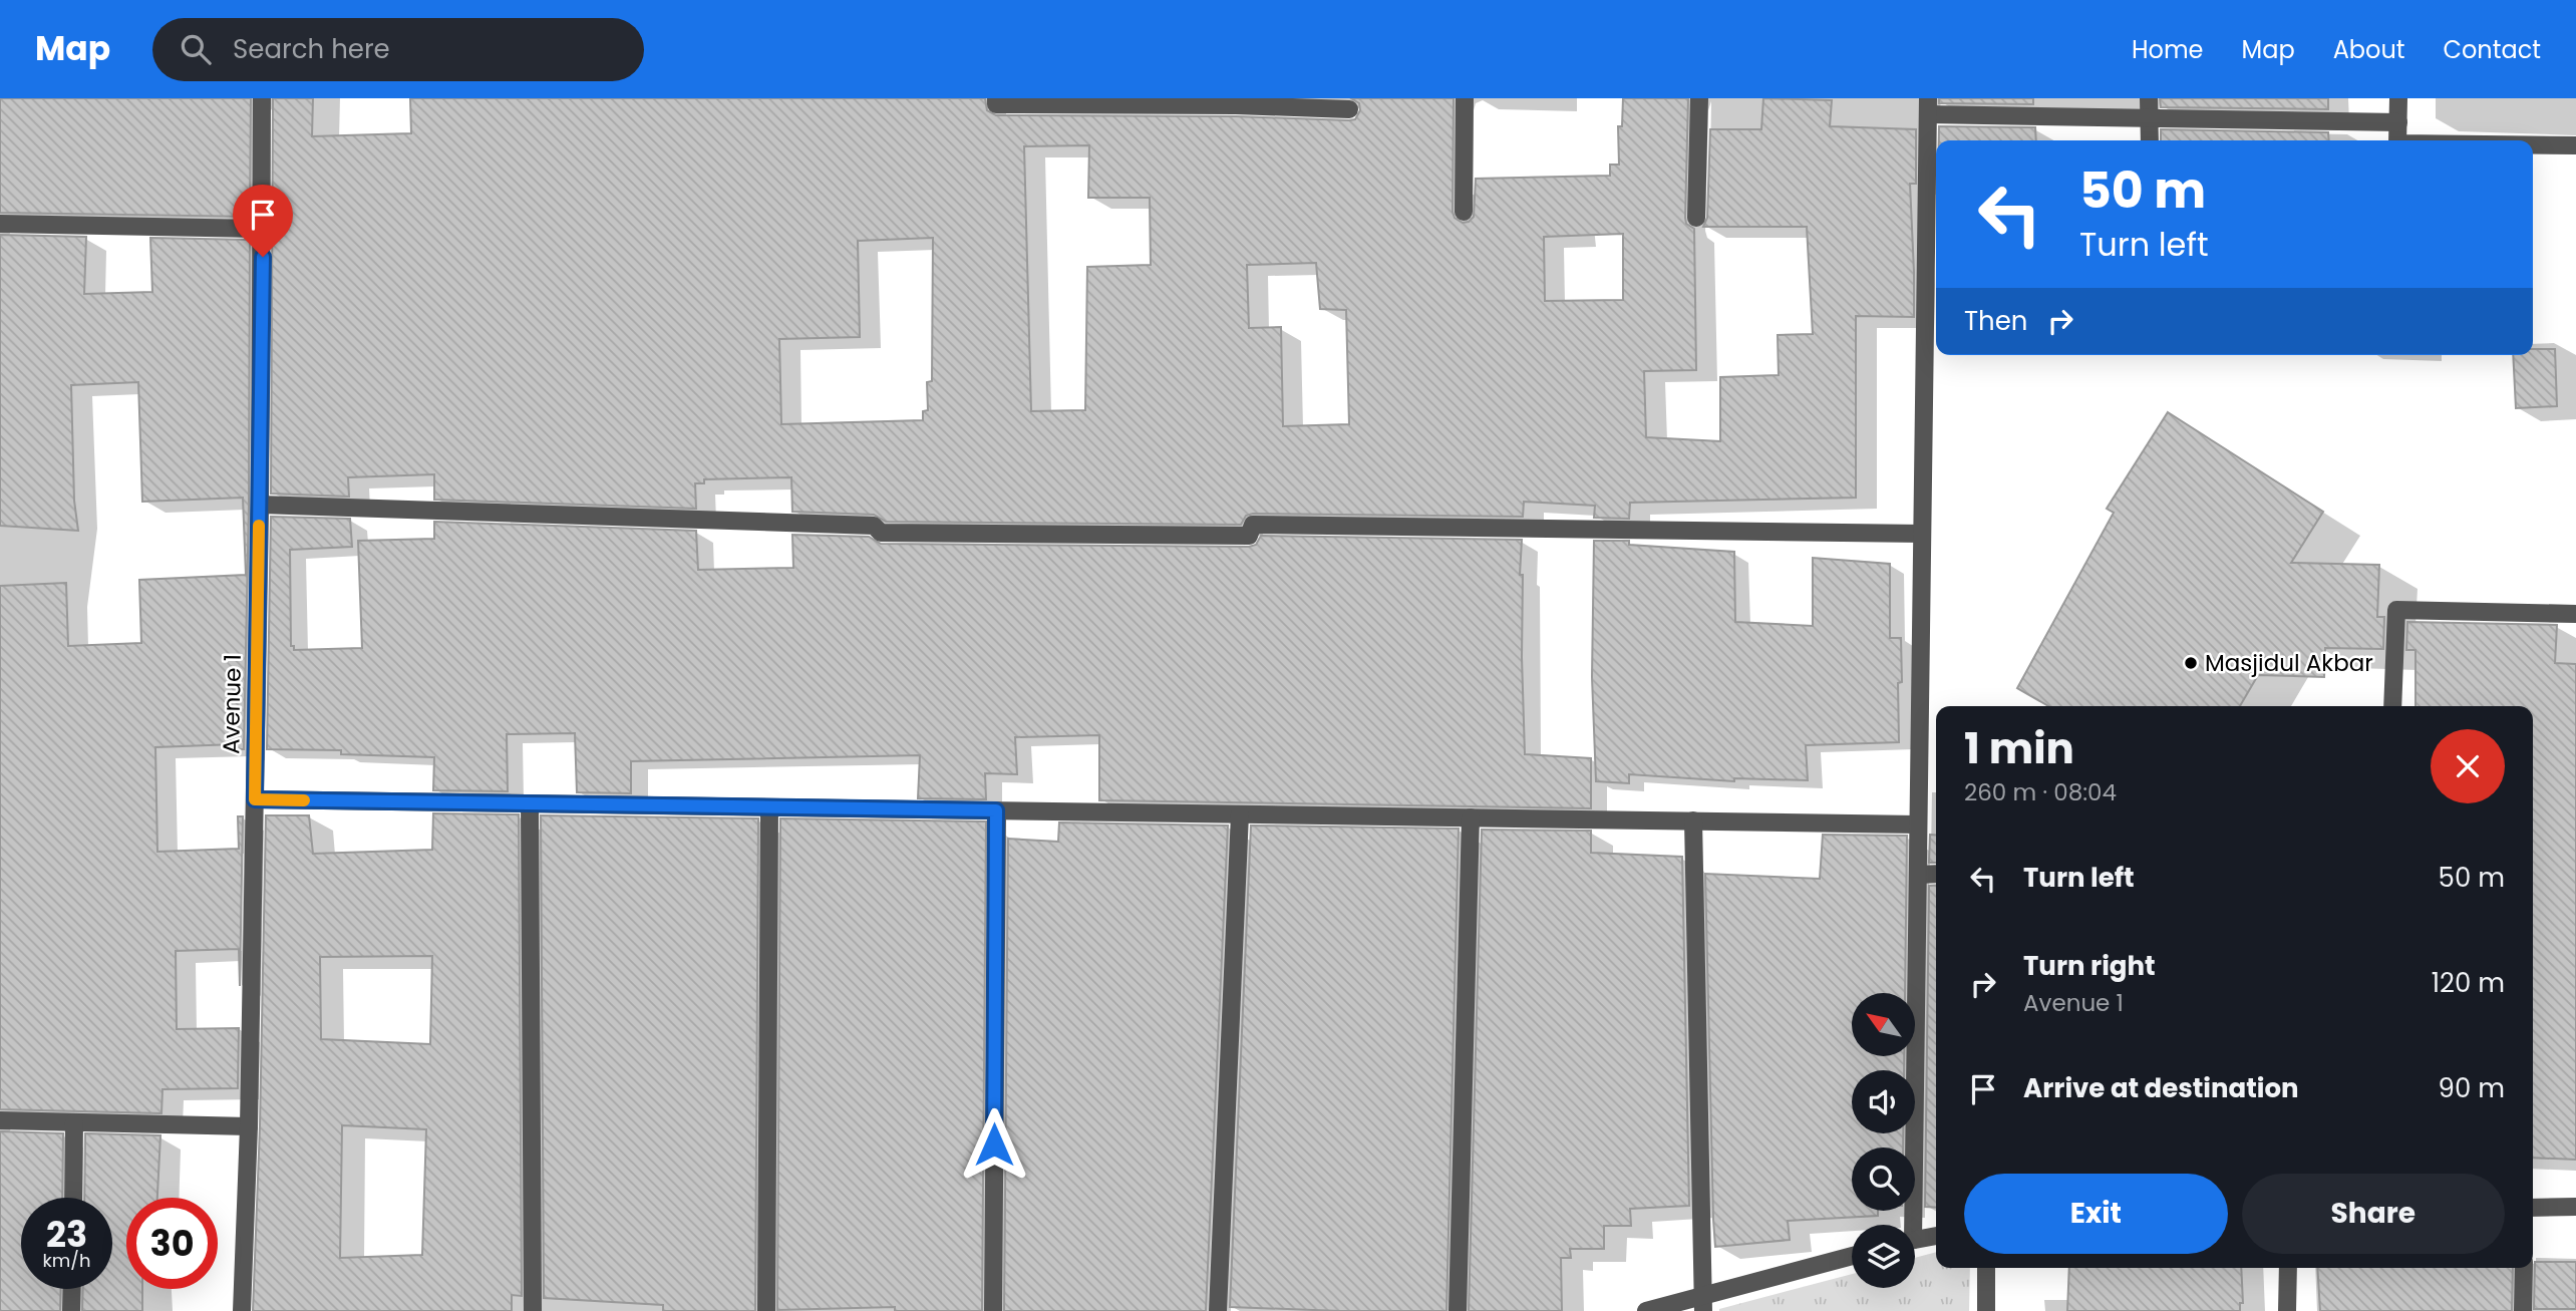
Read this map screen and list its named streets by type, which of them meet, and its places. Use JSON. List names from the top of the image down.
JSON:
{
  "streets": {
    "street": ["Avenue 1"]
  },
  "places": ["Masjidul Akbar"],
  "north": "top left",
  "page": {
    "header": "Map",
    "search": "Search here",
    "nav": [
      "Home",
      "Map",
      "About",
      "Contact"
    ],
    "turn": ["50 m", "Turn left"],
    "then": "Then",
    "heading": ["1 min", "260 m · 08:04"],
    "list": [
      {
        "name": "Turn left",
        "value": "50 m"
      },
      {
        "name": "Turn right",
        "note": "Avenue 1",
        "value": "120 m"
      },
      {
        "name": "Arrive at destination",
        "value": "90 m"
      }
    ],
    "buttons": ["Exit", "Share"],
    "speed": "23 km/h",
    "limit": "30"
  }
}
